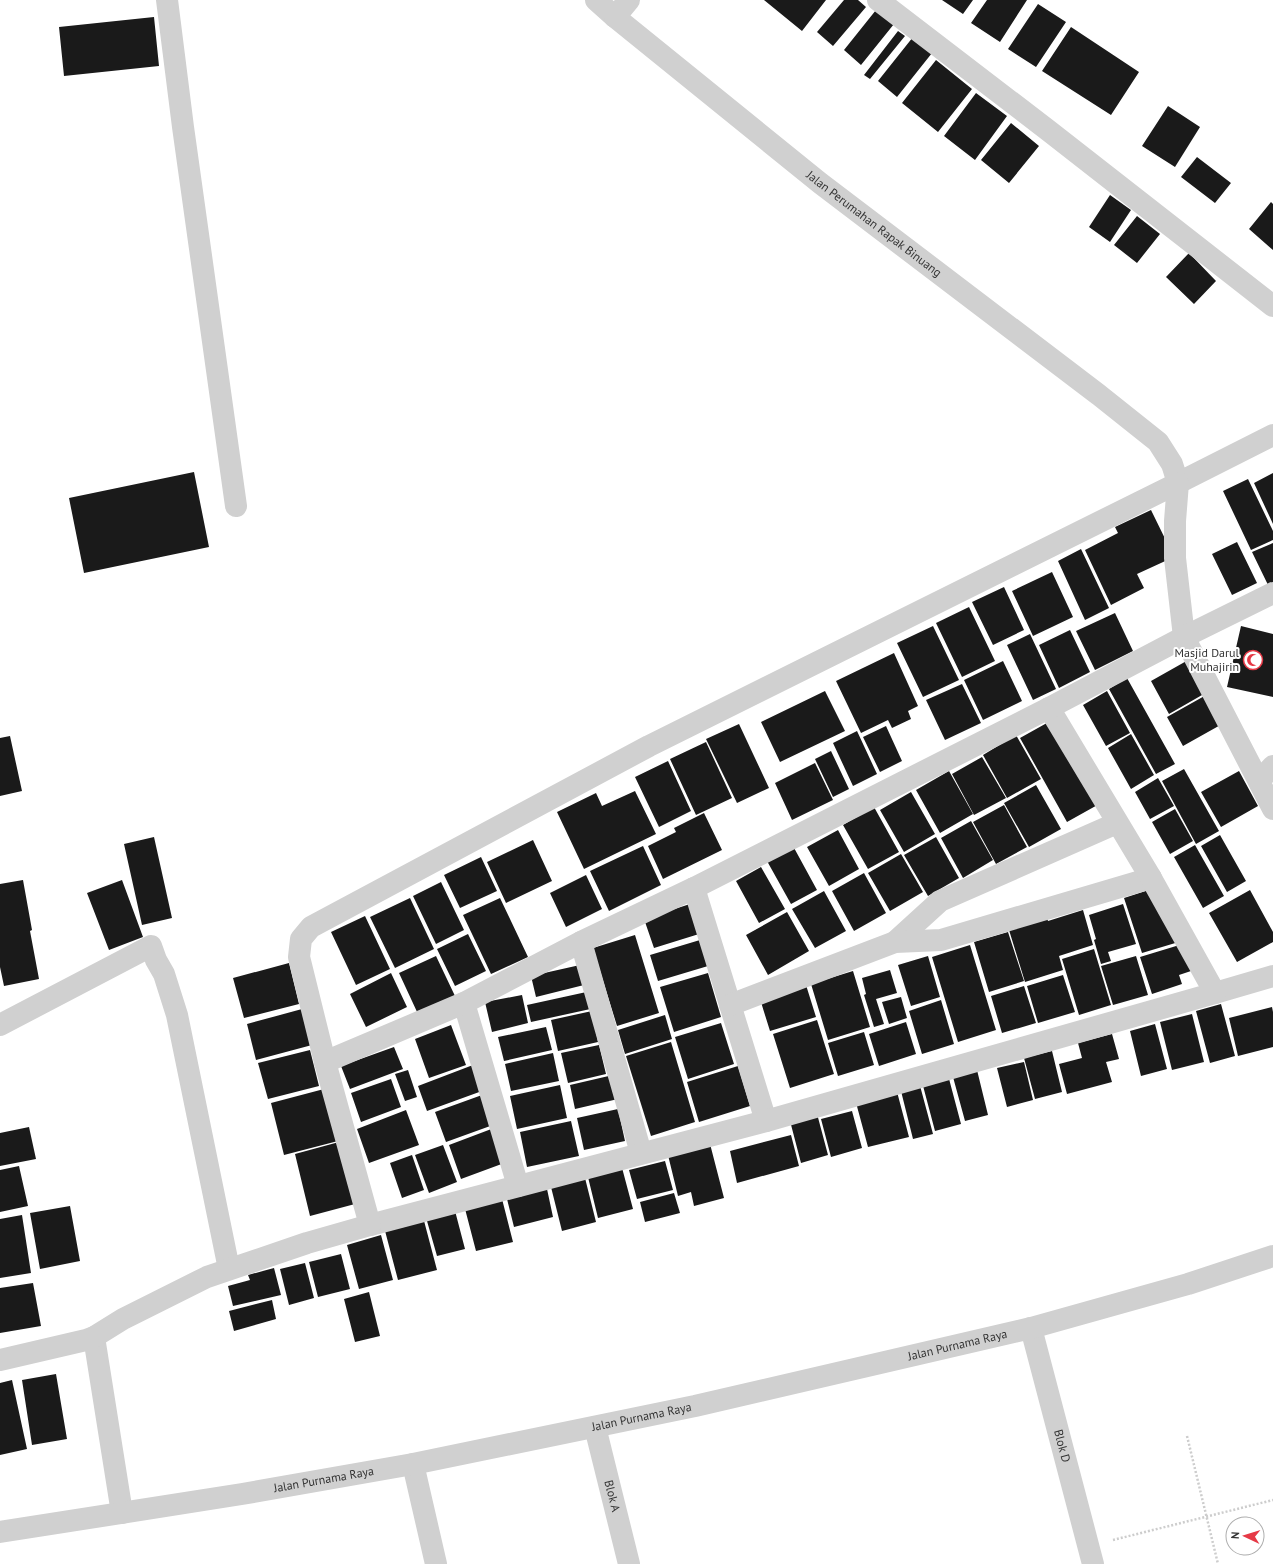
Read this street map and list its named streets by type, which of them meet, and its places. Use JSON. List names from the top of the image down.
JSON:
{
  "streets": {
    "street": [
      "Jalan Perumahan Rapak Binuang",
      "Jalan Purnama Raya",
      "Blok D",
      "Blok A"
    ]
  },
  "crossings": [
    ["Jalan Purnama Raya", "Blok D"],
    ["Jalan Purnama Raya", "Blok A"]
  ],
  "places": {
    "mosque": ["Masjid Darul Muhajirin"]
  },
  "north": "left"
}
